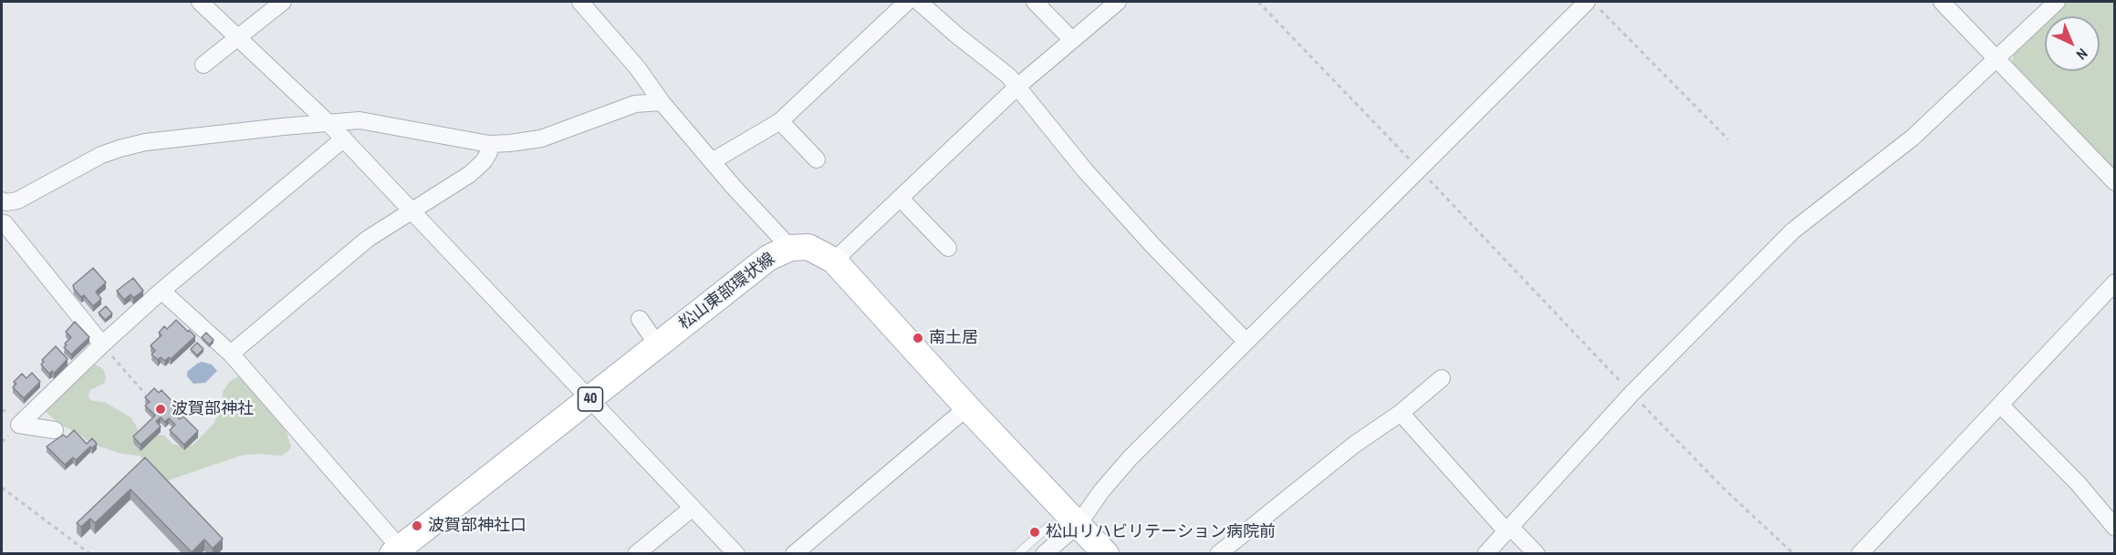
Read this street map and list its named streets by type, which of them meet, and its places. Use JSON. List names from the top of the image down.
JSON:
{
  "streets": {
    "main road": ["松山東部環状線", "40"]
  },
  "places": [
    "南土居",
    "波賀部神社",
    "波賀部神社口",
    "松山リハビリテーション病院前"
  ],
  "north": "bottom right"
}
